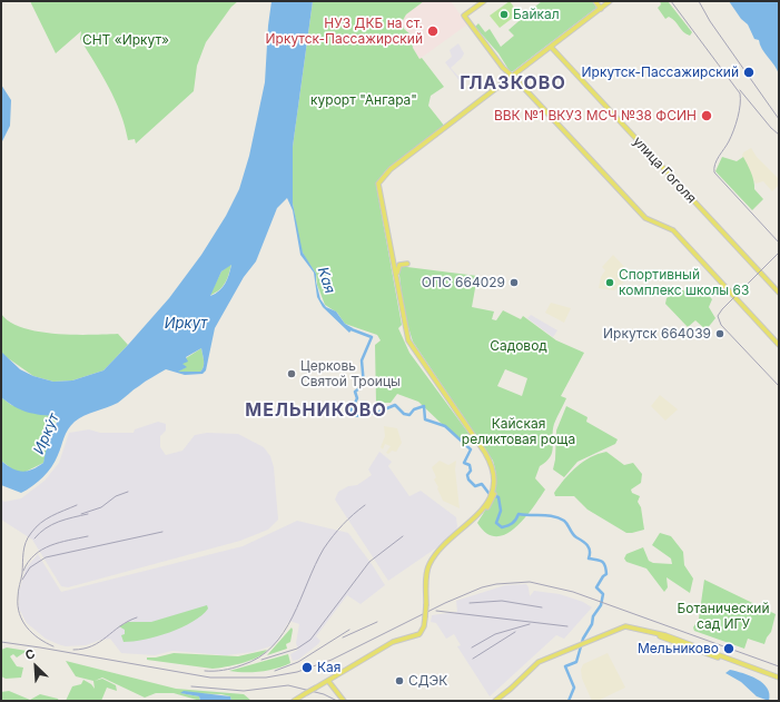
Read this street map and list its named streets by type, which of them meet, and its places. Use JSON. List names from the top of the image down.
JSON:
{
  "streets": {
    "main road": ["улица Гоголя"]
  },
  "districts": ["ГЛАЗКОВО", "МЕЛЬНИКОВО"],
  "water": ["Кая", "Иркут", "Ирку́т"],
  "parks": [
    "СНТ «Иркут»",
    "курорт \"Ангара\"",
    "Садовод",
    "Кайская реликтовая роща",
    "Ботанический сад ИГУ"
  ],
  "places": [
    "Байкал",
    "НУЗ ДКБ на ст. Иркутск-Пассажирский",
    "Иркутск-Пассажирский",
    "ВВК №1 ВКУЗ МСЧ №38 ФСИН",
    "ОПС 664029",
    "Спортивный комплекс школы 63",
    "Иркутск 664039",
    "Церковь Святой Троицы",
    "Мельниково",
    "Кая",
    "СДЭК"
  ],
  "north": "top left"
}
